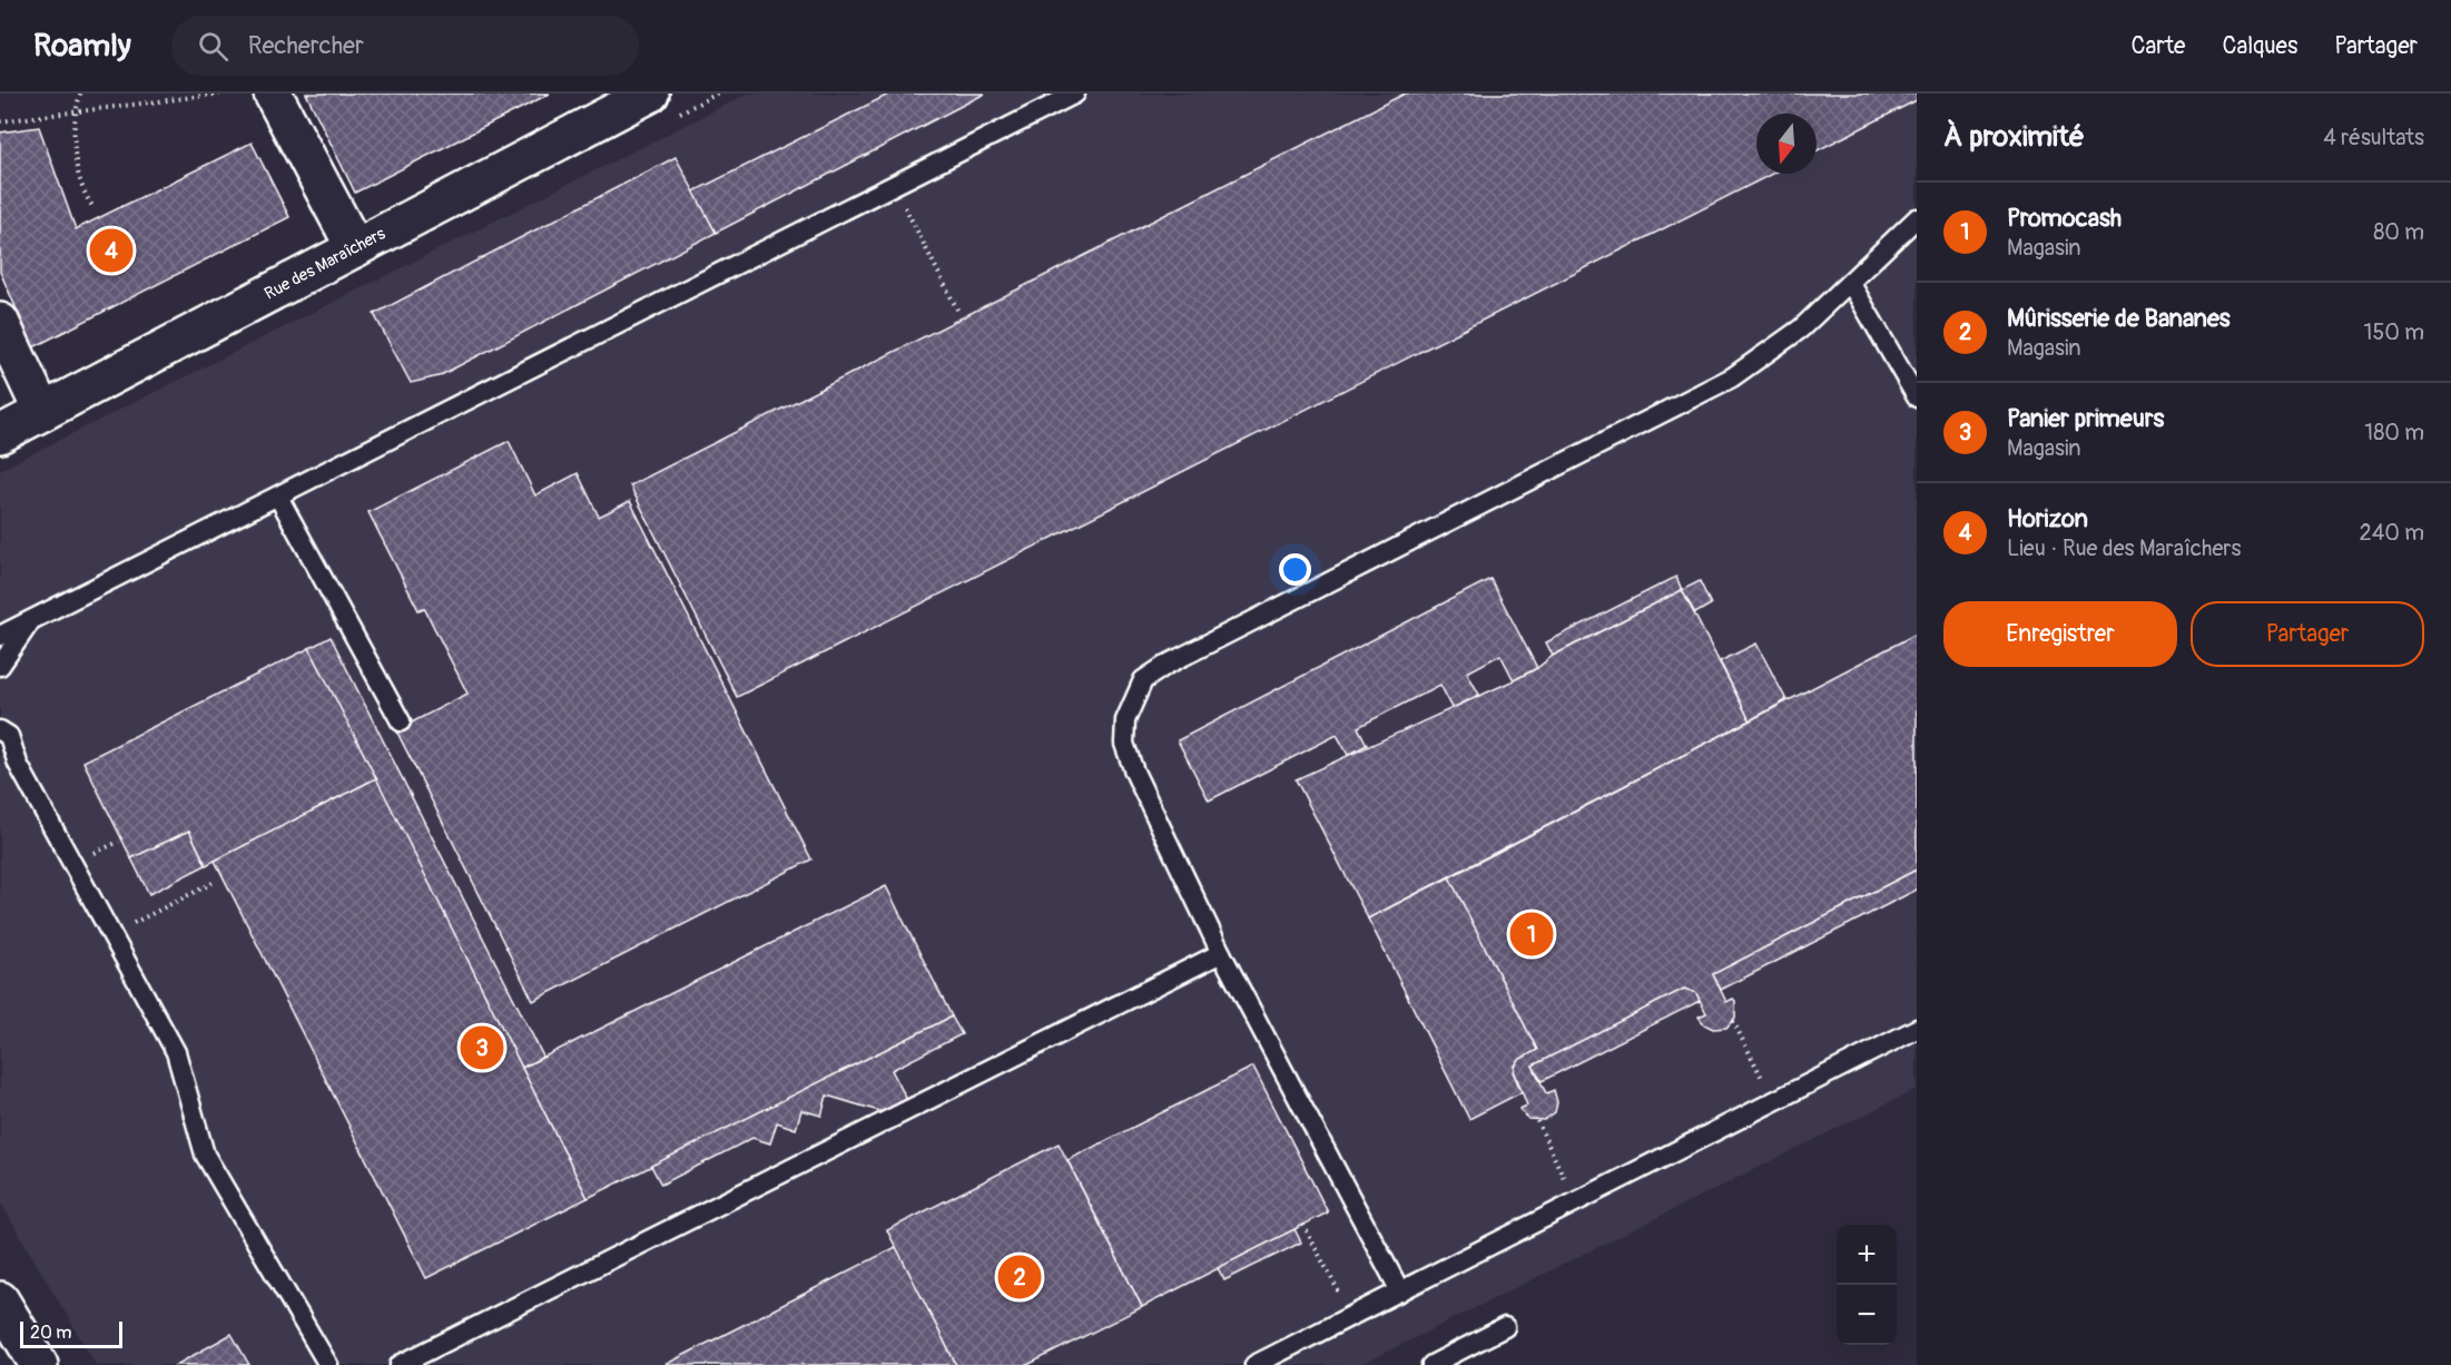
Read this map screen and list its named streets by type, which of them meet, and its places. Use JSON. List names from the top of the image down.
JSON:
{
  "streets": {
    "main road": ["Rue des Maraîchers"]
  },
  "scale_bar": "20 m",
  "north": "bottom",
  "page": {
    "header": "Roamly",
    "search": "Rechercher",
    "nav": ["Carte", "Calques", "Partager"],
    "heading": ["À proximité", "4 résultats"],
    "list": [
      {
        "mark": "1",
        "name": "Promocash",
        "note": "Magasin",
        "value": "80 m"
      },
      {
        "mark": "2",
        "name": "Mûrisserie de Bananes",
        "note": "Magasin",
        "value": "150 m"
      },
      {
        "mark": "3",
        "name": "Panier primeurs",
        "note": "Magasin",
        "value": "180 m"
      },
      {
        "mark": "4",
        "name": "Horizon",
        "note": "Lieu · Rue des Maraîchers",
        "value": "240 m"
      }
    ],
    "pins": [
      "4",
      "1",
      "3",
      "2"
    ],
    "buttons": ["Enregistrer", "Partager"],
    "map_buttons": ["+", "−"],
    "scale": "20 m"
  }
}
